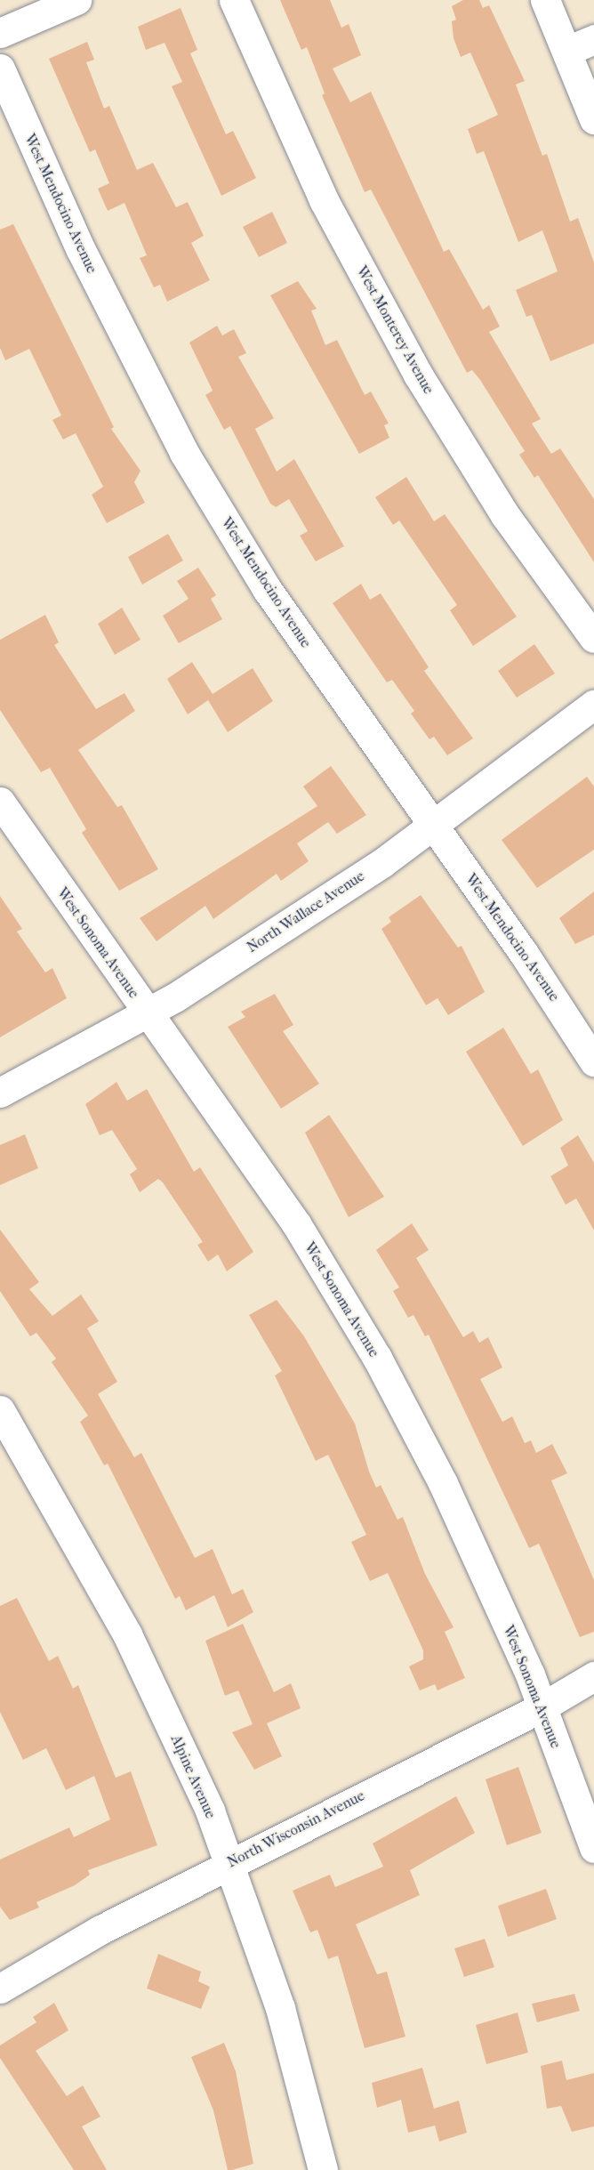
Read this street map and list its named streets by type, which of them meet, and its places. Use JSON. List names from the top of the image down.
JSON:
{
  "streets": {
    "street": [
      "West Mendocino Avenue",
      "West Monterey Avenue",
      "North Wallace Avenue",
      "West Sonoma Avenue",
      "Alpine Avenue",
      "North Wisconsin Avenue"
    ]
  },
  "crossings": [
    ["West Mendocino Avenue", "North Wallace Avenue"],
    ["North Wallace Avenue", "West Sonoma Avenue"],
    ["West Sonoma Avenue", "North Wisconsin Avenue"],
    ["Alpine Avenue", "North Wisconsin Avenue"]
  ]
}
